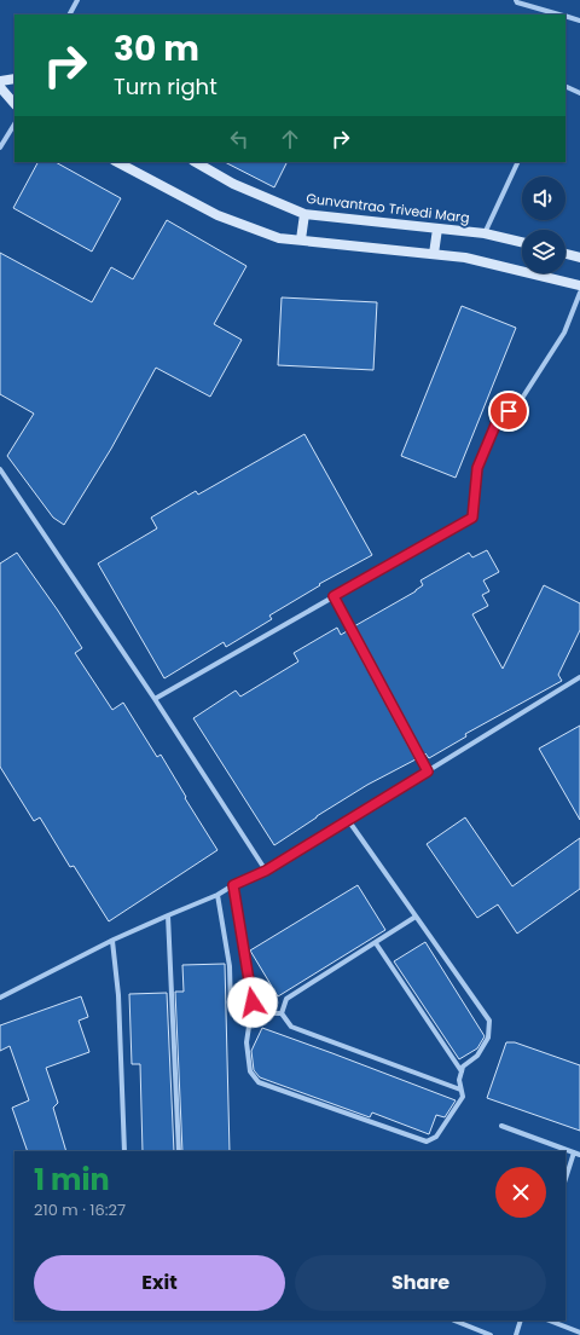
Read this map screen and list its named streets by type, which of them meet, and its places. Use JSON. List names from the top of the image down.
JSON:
{
  "streets": {
    "street": ["Gunvantrao Trivedi Marg"]
  },
  "page": {
    "turn": ["30 m", "Turn right"],
    "heading": ["1 min", "210 m · 16:27"],
    "buttons": ["Exit", "Share"]
  }
}
